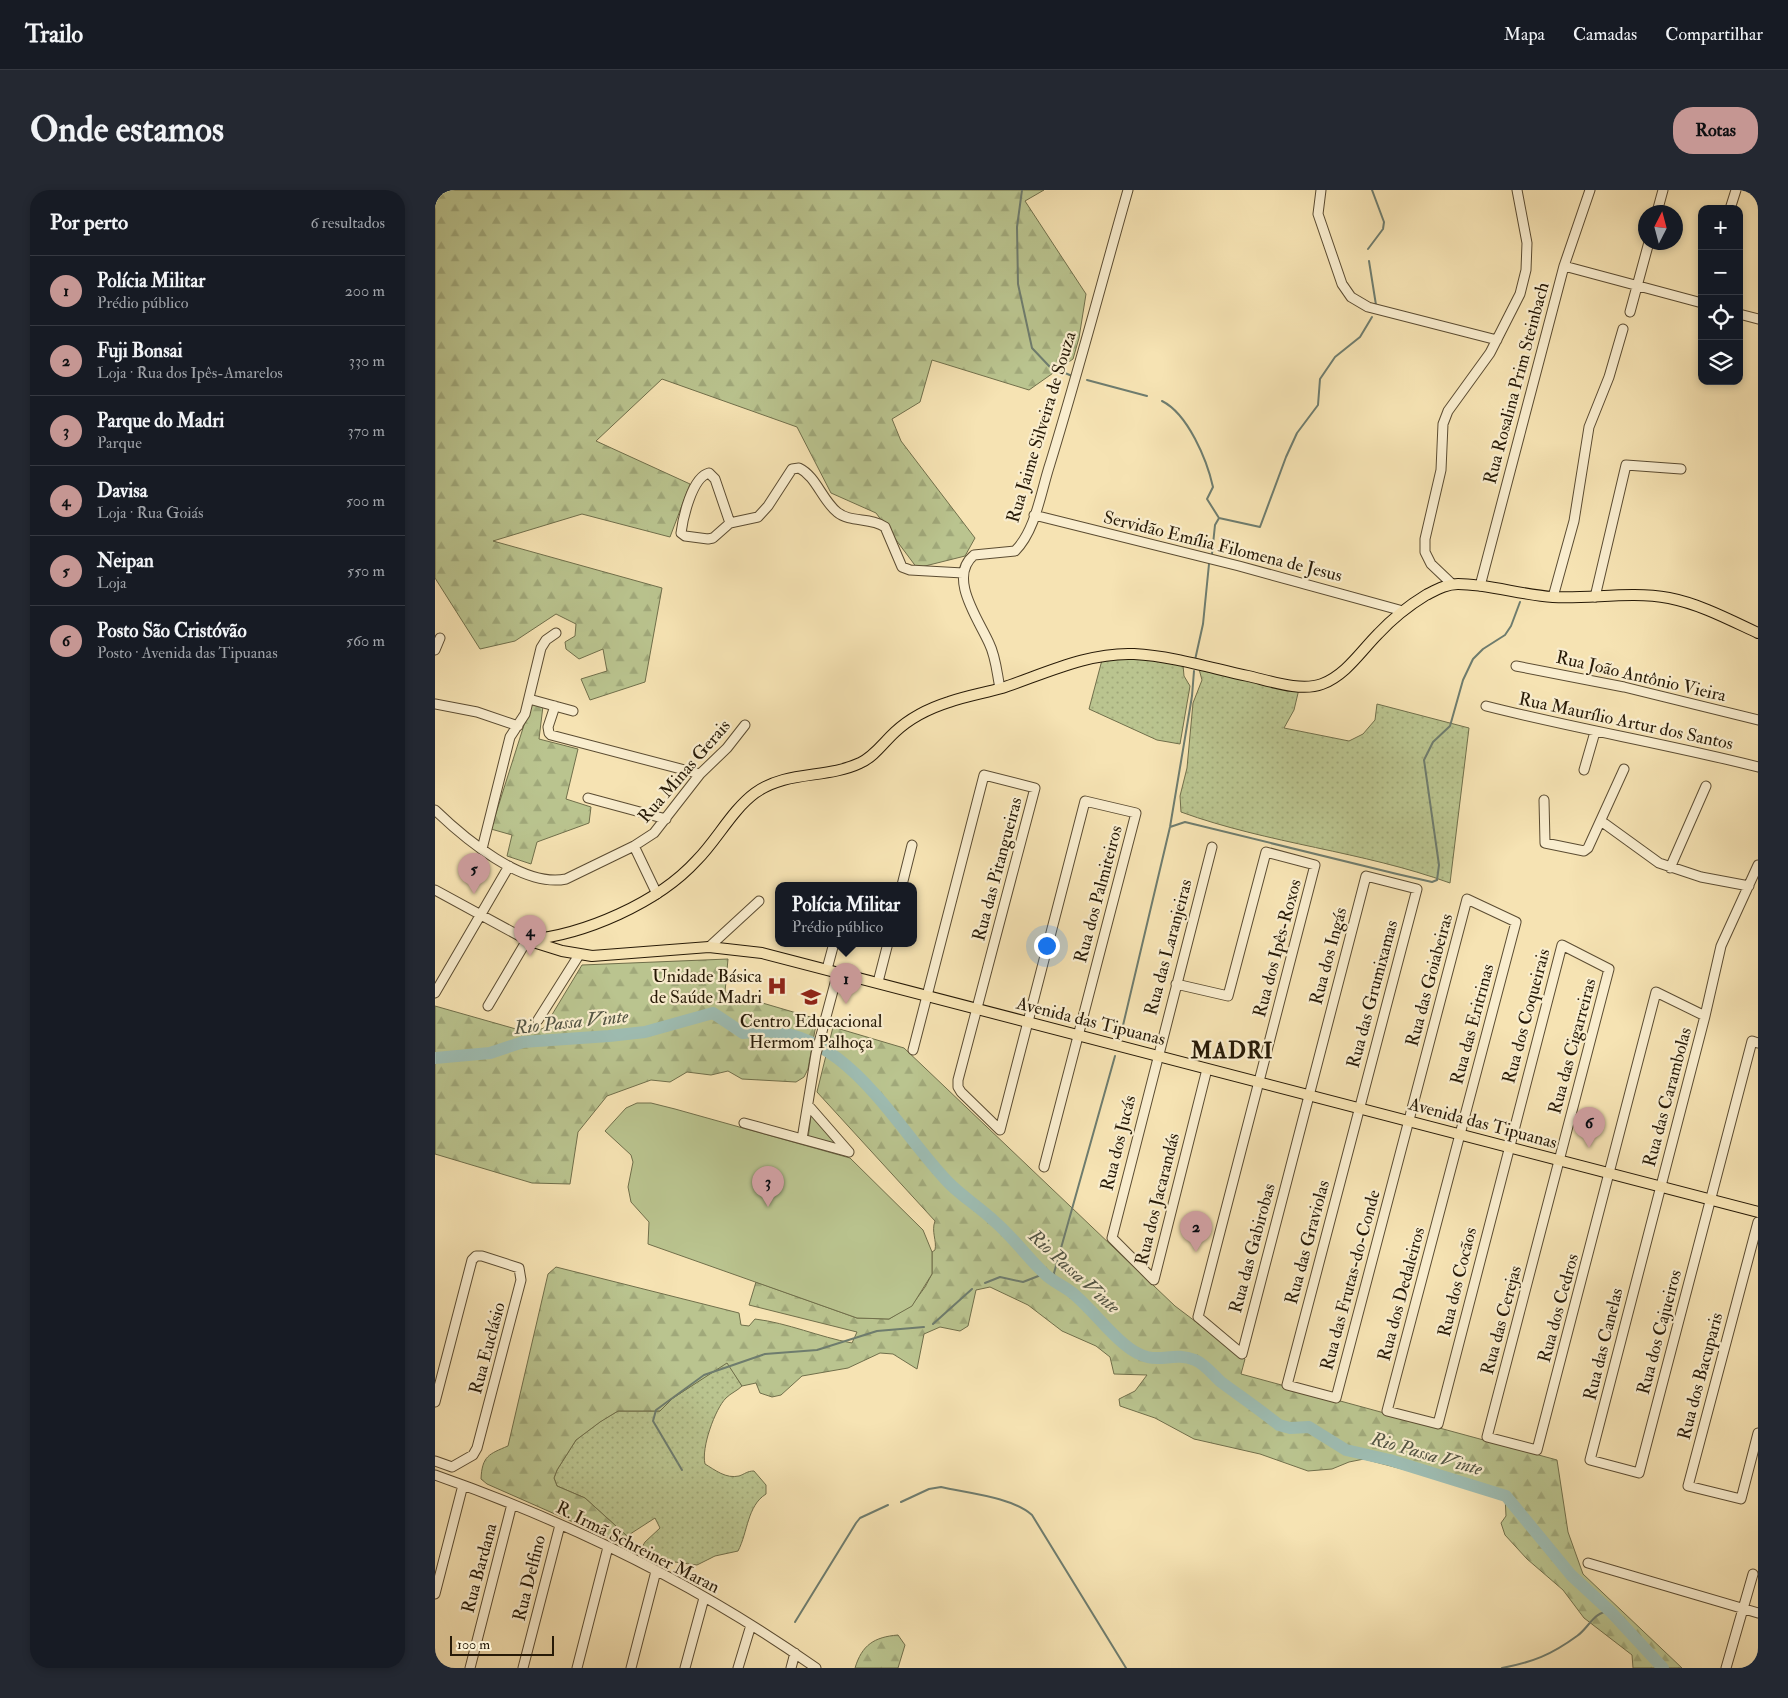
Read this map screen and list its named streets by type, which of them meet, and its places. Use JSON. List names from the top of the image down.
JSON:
{
  "streets": {
    "main road": ["Avenida das Tipuanas"],
    "street": [
      "Rua Rosalina Prim Steinbach",
      "Rua Jaime Silveira de Souza",
      "Servidão Emília Filomena de Jesus",
      "Rua João Antônio Vieira",
      "Rua Maurílio Artur dos Santos",
      "Rua Minas Gerais",
      "Rua das Pitangueiras",
      "Rua dos Palmiteiros",
      "Rua das Laranjeiras",
      "Rua dos Ipês-Roxos",
      "Rua dos Ingás",
      "Rua das Goiabeiras",
      "Rua das Grumixamas",
      "Rua dos Coqueirais",
      "Rua das Eritrinas",
      "Rua das Cigarreiras",
      "Rua das Carambolas",
      "Rua dos Jucás",
      "Rua dos Jacarandás",
      "Rua das Graviolas",
      "Rua das Gabirobas",
      "Rua das Frutas-do-Conde",
      "Rua dos Cocãos",
      "Rua dos Dedaleiros",
      "Rua dos Cedros",
      "Rua das Cerejas",
      "Rua dos Cajueiros",
      "Rua das Canelas",
      "Rua Euclásio",
      "Rua dos Bacuparis",
      "R. Irmã Schreiner Maran",
      "Rua Bardana",
      "Rua Delfino"
    ]
  },
  "crossings": [
    ["Rua Jaime Silveira de Souza", "Servidão Emília Filomena de Jesus"],
    ["Rua das Pitangueiras", "Avenida das Tipuanas"],
    ["Rua dos Palmiteiros", "Avenida das Tipuanas"],
    ["Rua das Laranjeiras", "Rua dos Ipês-Roxos"],
    ["Rua das Laranjeiras", "Avenida das Tipuanas"],
    ["Rua das Laranjeiras", "Rua dos Jucás"],
    ["Rua dos Ipês-Roxos", "Avenida das Tipuanas"],
    ["Rua dos Ipês-Roxos", "Rua das Gabirobas"],
    ["Rua dos Ingás", "Rua das Grumixamas"],
    ["Rua dos Ingás", "Avenida das Tipuanas"],
    ["Rua dos Ingás", "Rua das Gabirobas"],
    ["Rua das Goiabeiras", "Avenida das Tipuanas"],
    ["Rua das Goiabeiras", "Rua das Eritrinas"],
    ["Rua das Goiabeiras", "Rua das Frutas-do-Conde"],
    ["Rua das Grumixamas", "Avenida das Tipuanas"],
    ["Rua das Grumixamas", "Rua das Graviolas"],
    ["Rua dos Coqueirais", "Avenida das Tipuanas"],
    ["Rua dos Coqueirais", "Rua das Cigarreiras"],
    ["Rua dos Coqueirais", "Rua dos Cocãos"],
    ["Avenida das Tipuanas", "Rua das Eritrinas"],
    ["Avenida das Tipuanas", "Rua das Cigarreiras"],
    ["Avenida das Tipuanas", "Rua das Carambolas"],
    ["Avenida das Tipuanas", "Rua dos Jucás"],
    ["Avenida das Tipuanas", "Rua dos Jacarandás"],
    ["Avenida das Tipuanas", "Rua das Graviolas"],
    ["Avenida das Tipuanas", "Rua das Gabirobas"],
    ["Avenida das Tipuanas", "Rua das Frutas-do-Conde"],
    ["Avenida das Tipuanas", "Rua dos Cocãos"],
    ["Avenida das Tipuanas", "Rua dos Dedaleiros"],
    ["Avenida das Tipuanas", "Rua dos Cedros"],
    ["Avenida das Tipuanas", "Rua das Cerejas"],
    ["Avenida das Tipuanas", "Rua dos Cajueiros"],
    ["Avenida das Tipuanas", "Rua das Canelas"],
    ["Rua das Eritrinas", "Rua dos Dedaleiros"],
    ["Rua das Cigarreiras", "Rua das Cerejas"],
    ["Rua das Carambolas", "Rua dos Cedros"],
    ["Rua das Carambolas", "Rua das Canelas"],
    ["Rua dos Jucás", "Rua dos Jacarandás"],
    ["Rua das Graviolas", "Rua das Frutas-do-Conde"],
    ["Rua dos Cocãos", "Rua dos Dedaleiros"],
    ["Rua dos Cedros", "Rua das Cerejas"],
    ["Rua dos Cajueiros", "Rua das Canelas"],
    ["R. Irmã Schreiner Maran", "Rua Bardana"],
    ["R. Irmã Schreiner Maran", "Rua Delfino"]
  ],
  "districts": ["MADRI"],
  "water": ["Rio Passa Vinte"],
  "places": {
    "hospital": ["Unidade Básica de Saúde Madri"],
    "school or university": ["Centro Educacional Hermom Palhoça"]
  },
  "scale_bar": "100 m",
  "north": "top",
  "page": {
    "header": "Trailo",
    "nav": ["Mapa", "Camadas", "Compartilhar"],
    "buttons": "Rotas",
    "title": "Onde estamos",
    "heading": ["Por perto", "6 resultados"],
    "map_buttons": ["+", "−"],
    "list": [
      {
        "mark": "1",
        "name": "Polícia Militar",
        "note": "Prédio público",
        "value": "200 m"
      },
      {
        "mark": "2",
        "name": "Fuji Bonsai",
        "note": "Loja · Rua dos Ipês-Amarelos",
        "value": "330 m"
      },
      {
        "mark": "3",
        "name": "Parque do Madri",
        "note": "Parque",
        "value": "370 m"
      },
      {
        "mark": "4",
        "name": "Davisa",
        "note": "Loja · Rua Goiás",
        "value": "500 m"
      },
      {
        "mark": "5",
        "name": "Neipan",
        "note": "Loja",
        "value": "550 m"
      },
      {
        "mark": "6",
        "name": "Posto São Cristóvão",
        "note": "Posto · Avenida das Tipuanas",
        "value": "560 m"
      }
    ],
    "pins": [
      "5",
      "4",
      "1",
      "6",
      "3",
      "2"
    ],
    "popup": ["Polícia Militar", "Prédio público"],
    "scale": "100 m"
  }
}
